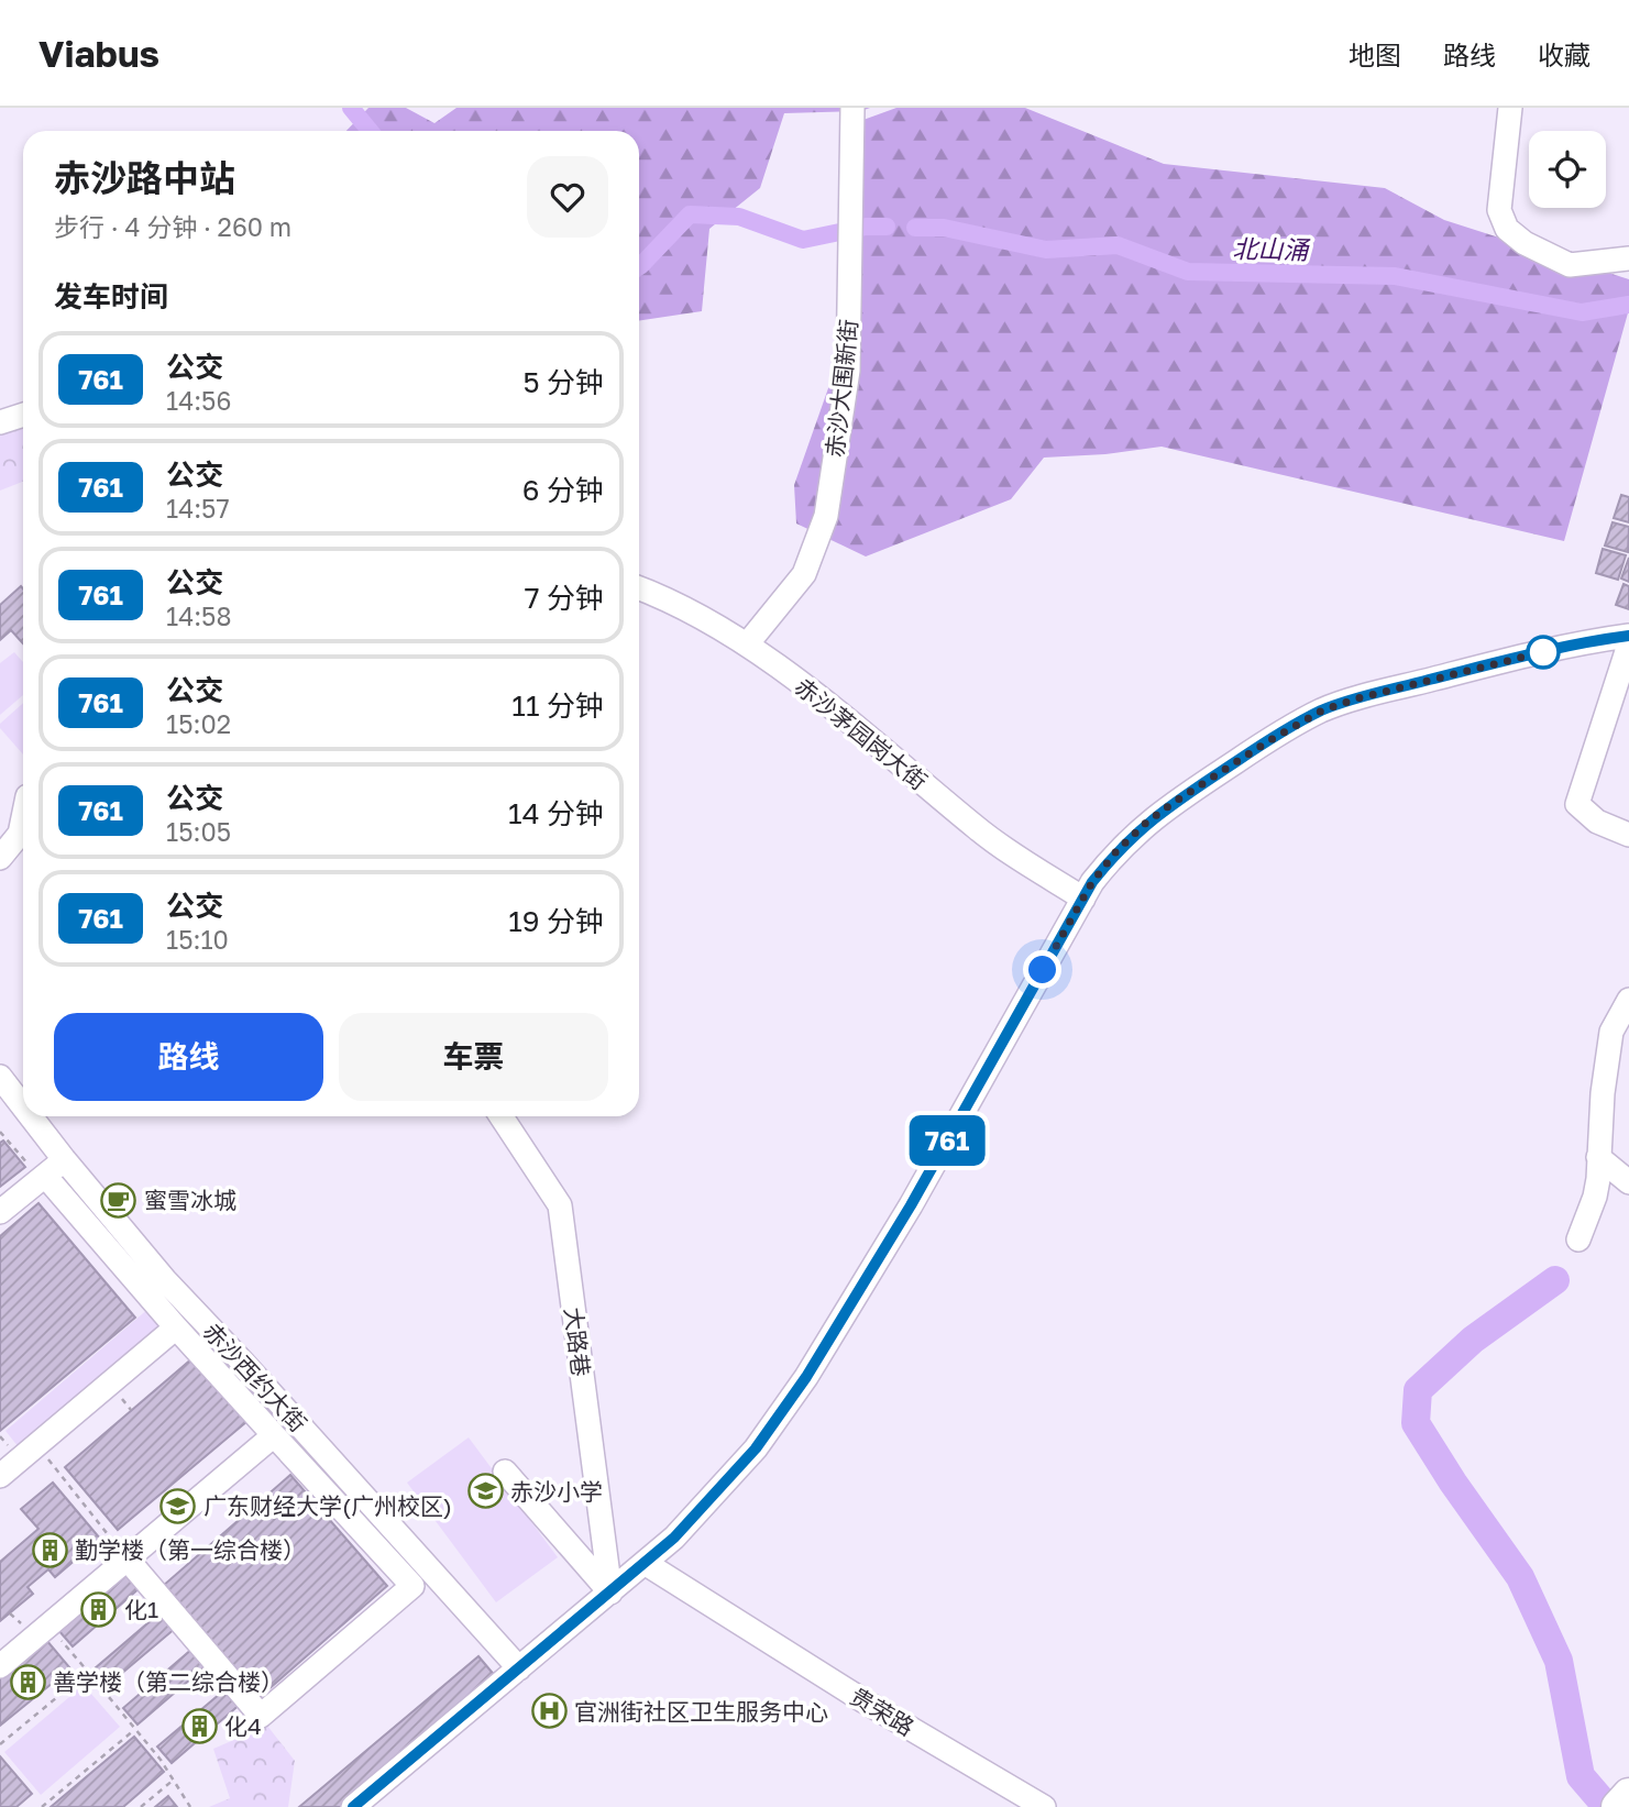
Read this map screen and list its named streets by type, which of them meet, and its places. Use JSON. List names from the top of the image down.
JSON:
{
  "streets": {
    "street": [
      "赤沙大围新街",
      "赤沙茅园岗大街",
      "大路巷",
      "赤沙西约大街",
      "贵荣路"
    ]
  },
  "crossings": [
    ["赤沙大围新街", "赤沙茅园岗大街"]
  ],
  "water": ["北山涌"],
  "places": {
    "cafe": ["蜜雪冰城"],
    "school or university": ["赤沙小学", "广东财经大学(广州校区)"],
    "building": [
      "勤学楼（第一综合楼）",
      "化1",
      "善学楼（第二综合楼）",
      "化4"
    ],
    "hospital": ["官洲街社区卫生服务中心"]
  },
  "lines": ["bus line 761"],
  "page": {
    "header": "Viabus",
    "nav": ["地图", "路线", "收藏"],
    "on_map": "761",
    "heading": [
      ["赤沙路中站", "步行 · 4 分钟 · 260 m"],
      "发车时间"
    ],
    "list": [
      {
        "mark": "761",
        "name": "公交",
        "note": "14:56",
        "value": "5 分钟"
      },
      {
        "mark": "761",
        "name": "公交",
        "note": "14:57",
        "value": "6 分钟"
      },
      {
        "mark": "761",
        "name": "公交",
        "note": "14:58",
        "value": "7 分钟"
      },
      {
        "mark": "761",
        "name": "公交",
        "note": "15:02",
        "value": "11 分钟"
      },
      {
        "mark": "761",
        "name": "公交",
        "note": "15:05",
        "value": "14 分钟"
      },
      {
        "mark": "761",
        "name": "公交",
        "note": "15:10",
        "value": "19 分钟"
      }
    ],
    "buttons": ["路线", "车票"]
  }
}
